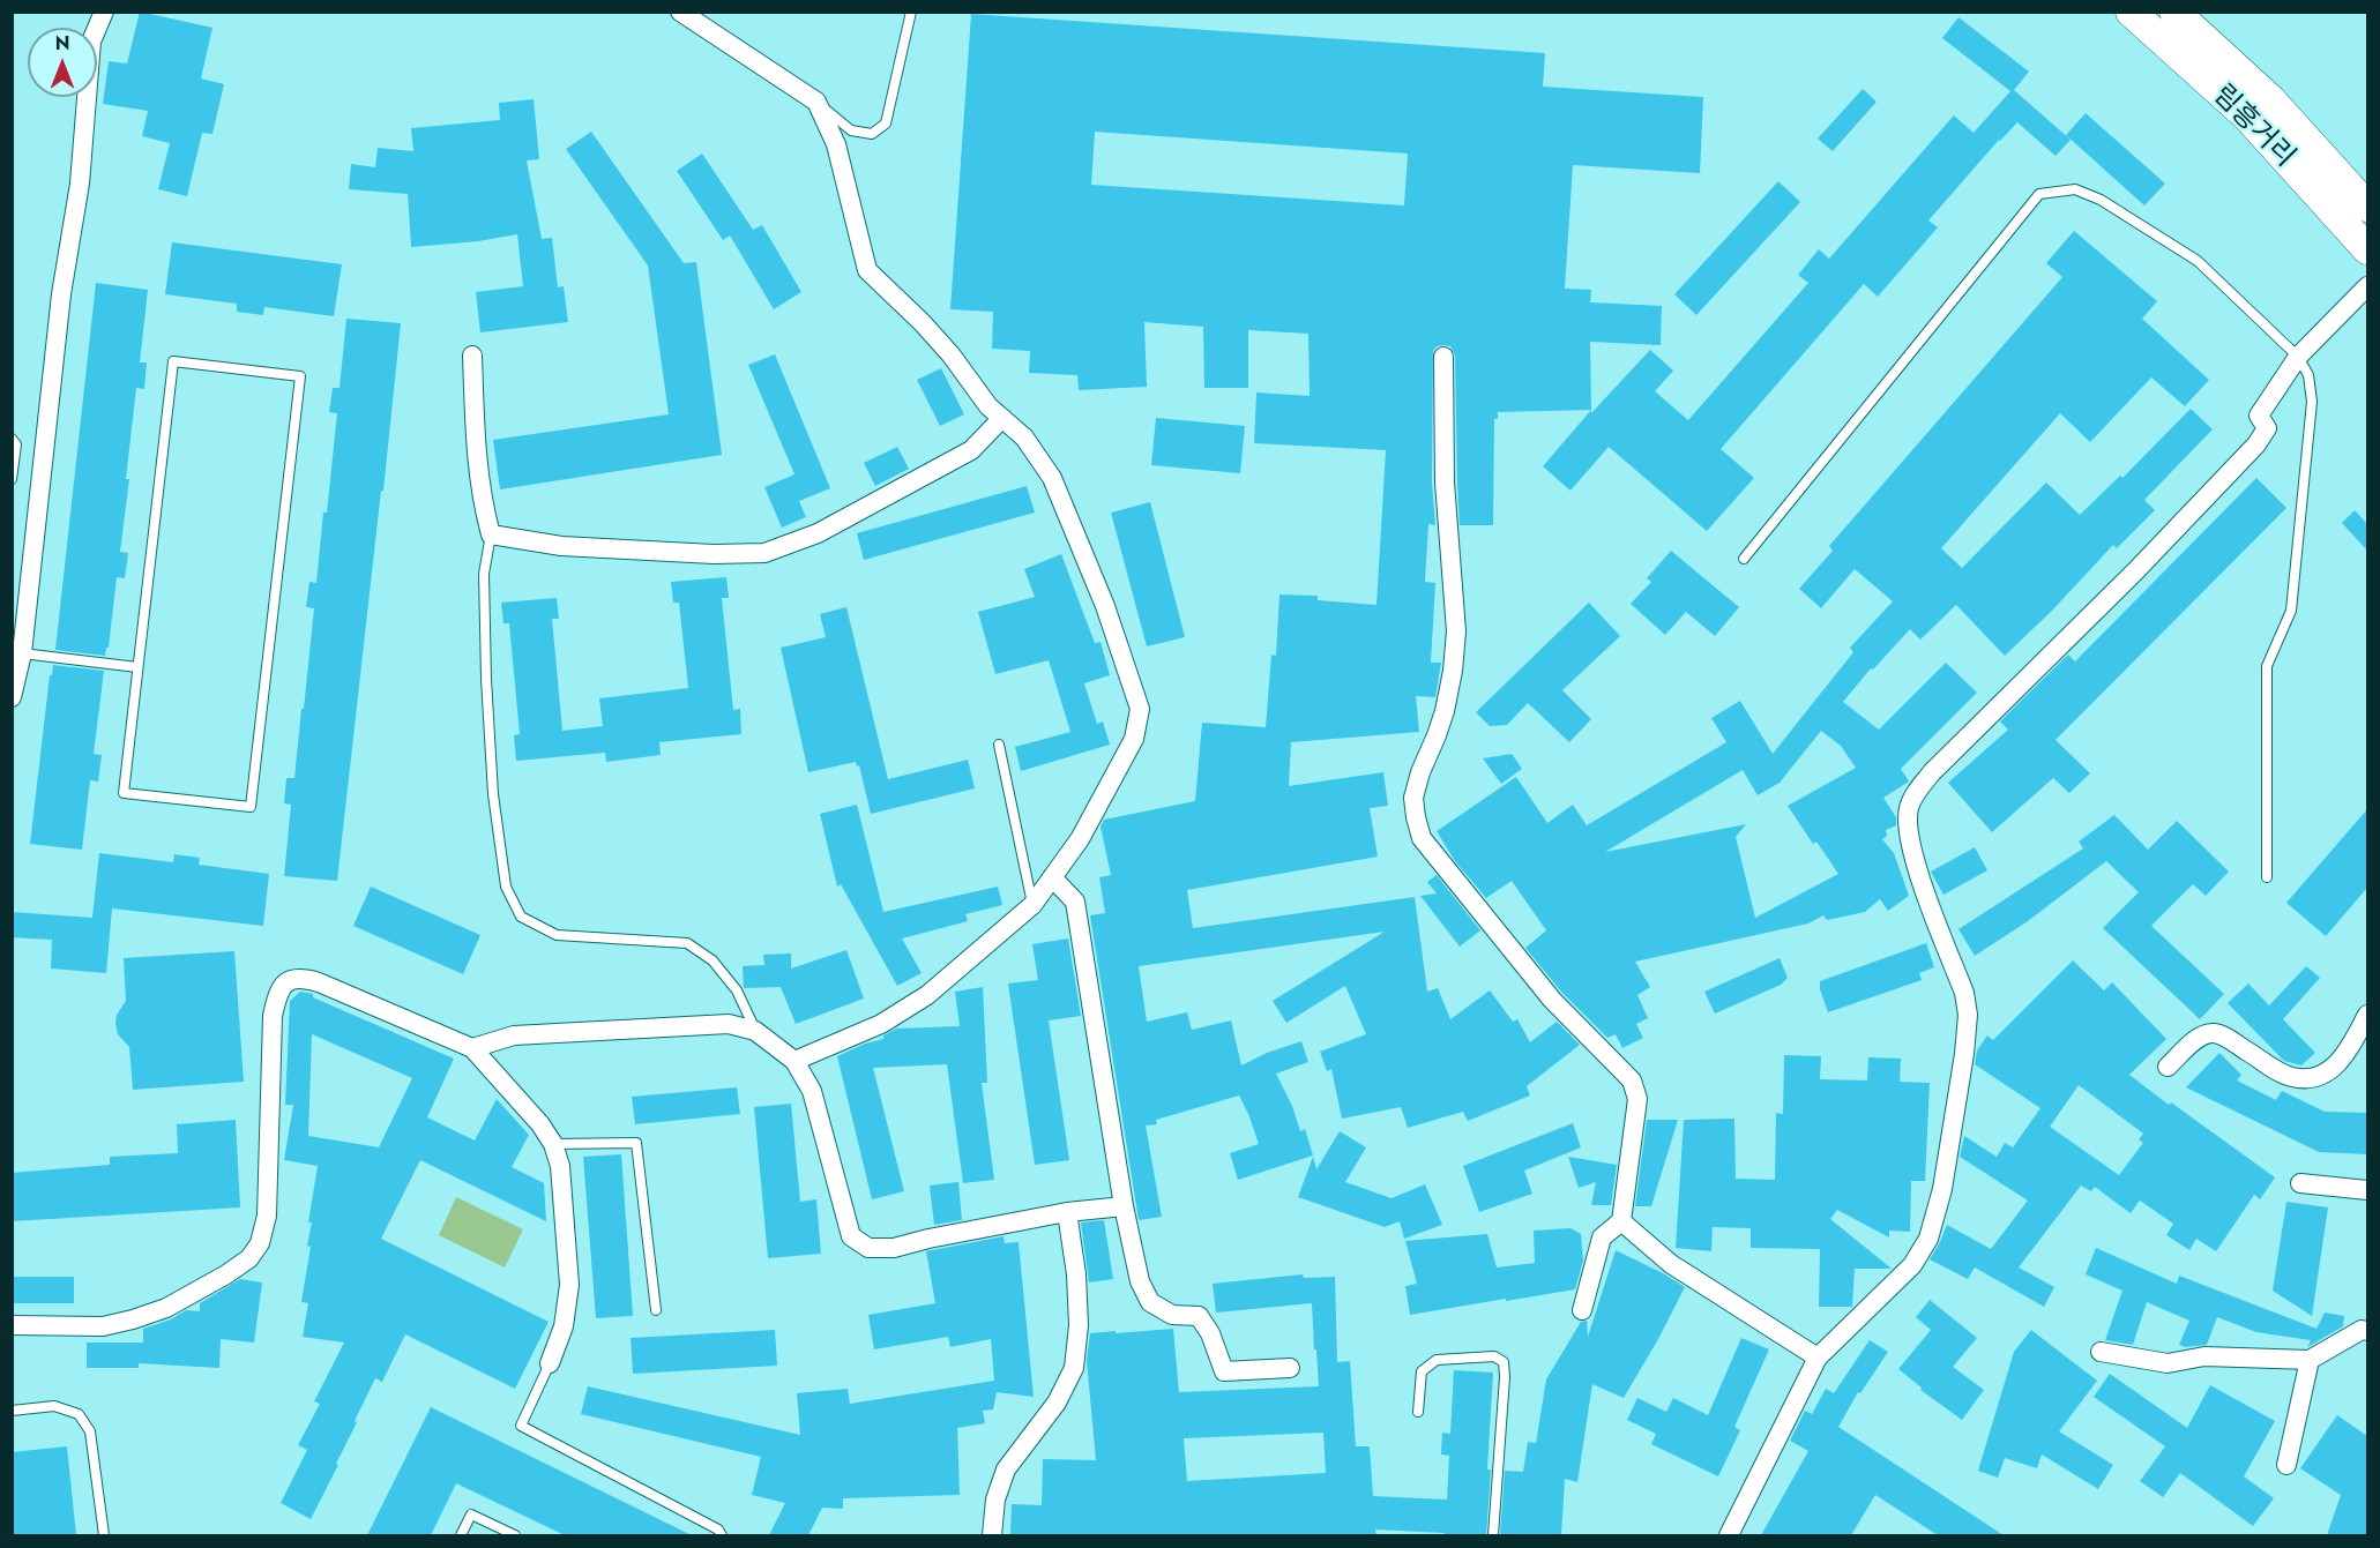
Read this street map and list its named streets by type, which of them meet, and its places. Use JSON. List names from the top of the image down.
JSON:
{
  "streets": {
    "main road": ["림흥거리"]
  },
  "north": "top"
}
